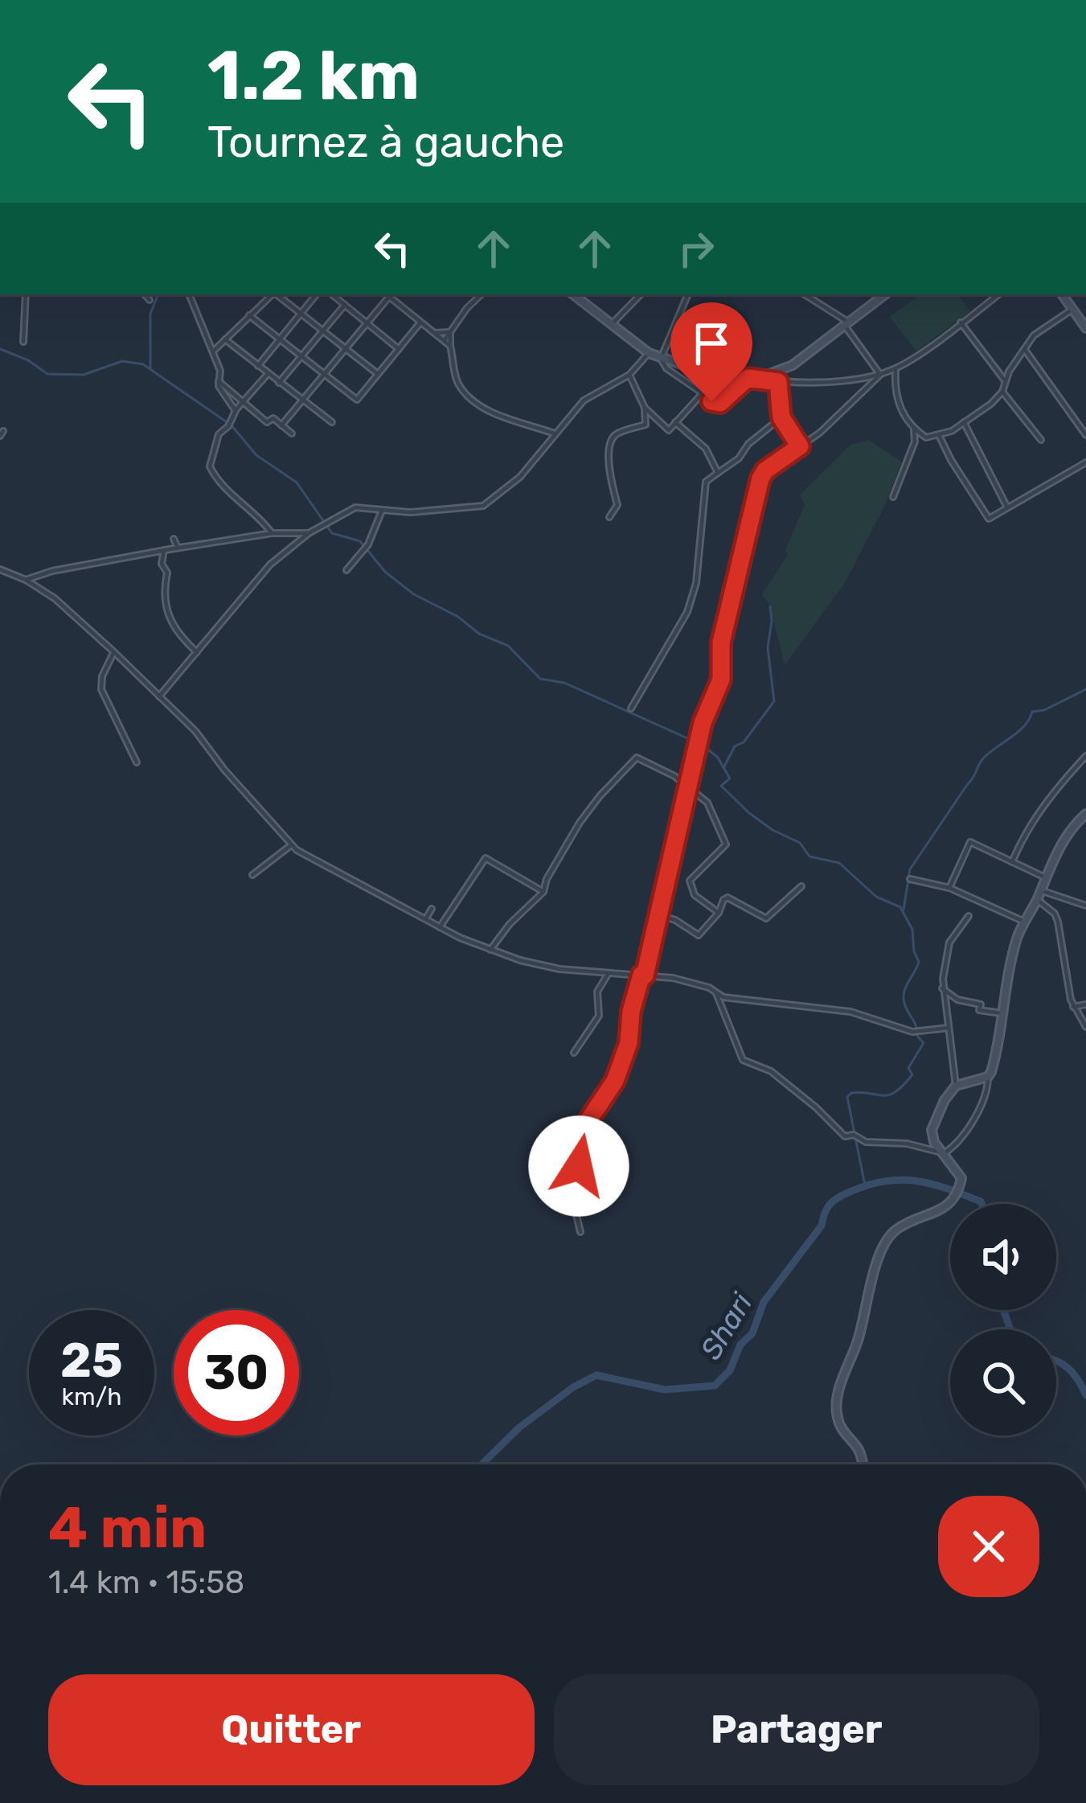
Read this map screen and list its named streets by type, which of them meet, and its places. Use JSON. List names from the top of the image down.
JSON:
{
  "water": ["Shari"],
  "page": {
    "turn": ["1.2 km", "Tournez à gauche"],
    "speed": "25 km/h",
    "limit": "30",
    "heading": ["4 min", "1.4 km · 15:58"],
    "buttons": ["Quitter", "Partager"]
  }
}
